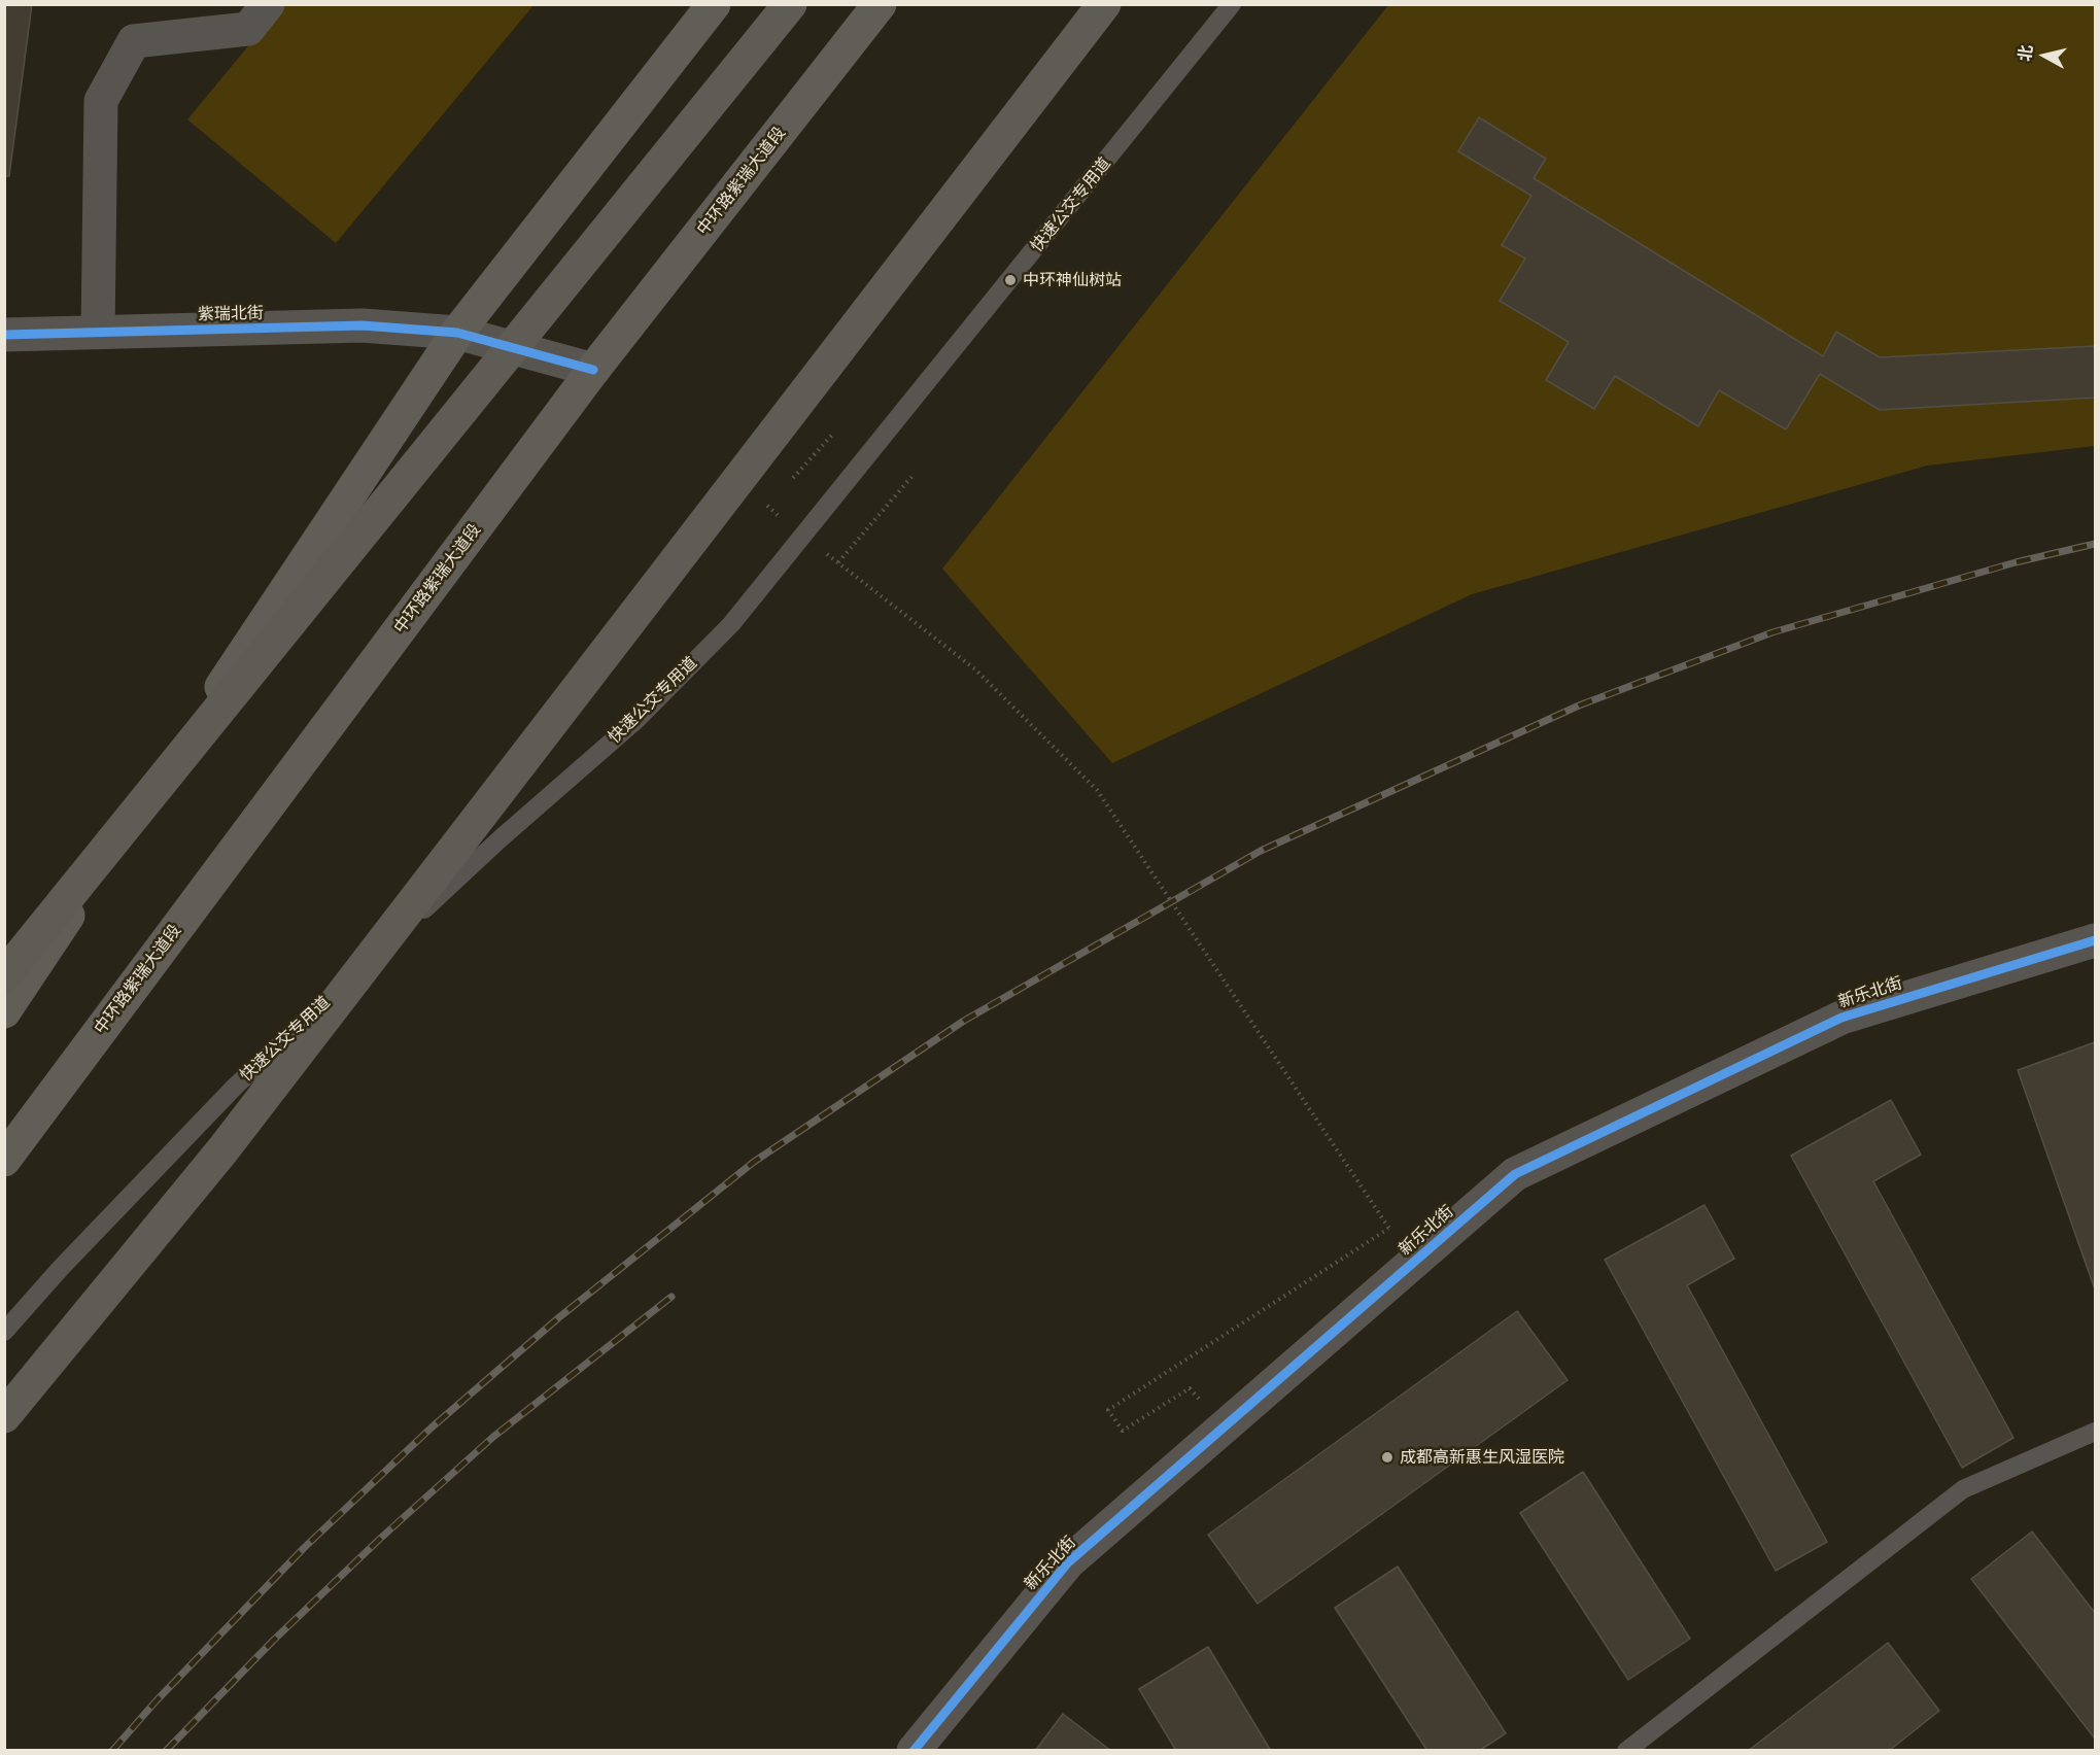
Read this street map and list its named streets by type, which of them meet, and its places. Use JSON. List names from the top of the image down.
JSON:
{
  "streets": {
    "main road": ["中环路紫瑞大道段"],
    "street": ["紫瑞北街", "新乐北街"],
    "lane": ["快速公交专用道"]
  },
  "crossings": [
    ["中环路紫瑞大道段", "紫瑞北街"]
  ],
  "places": ["中环神仙树站", "成都高新惠生风湿医院"],
  "north": "left"
}
